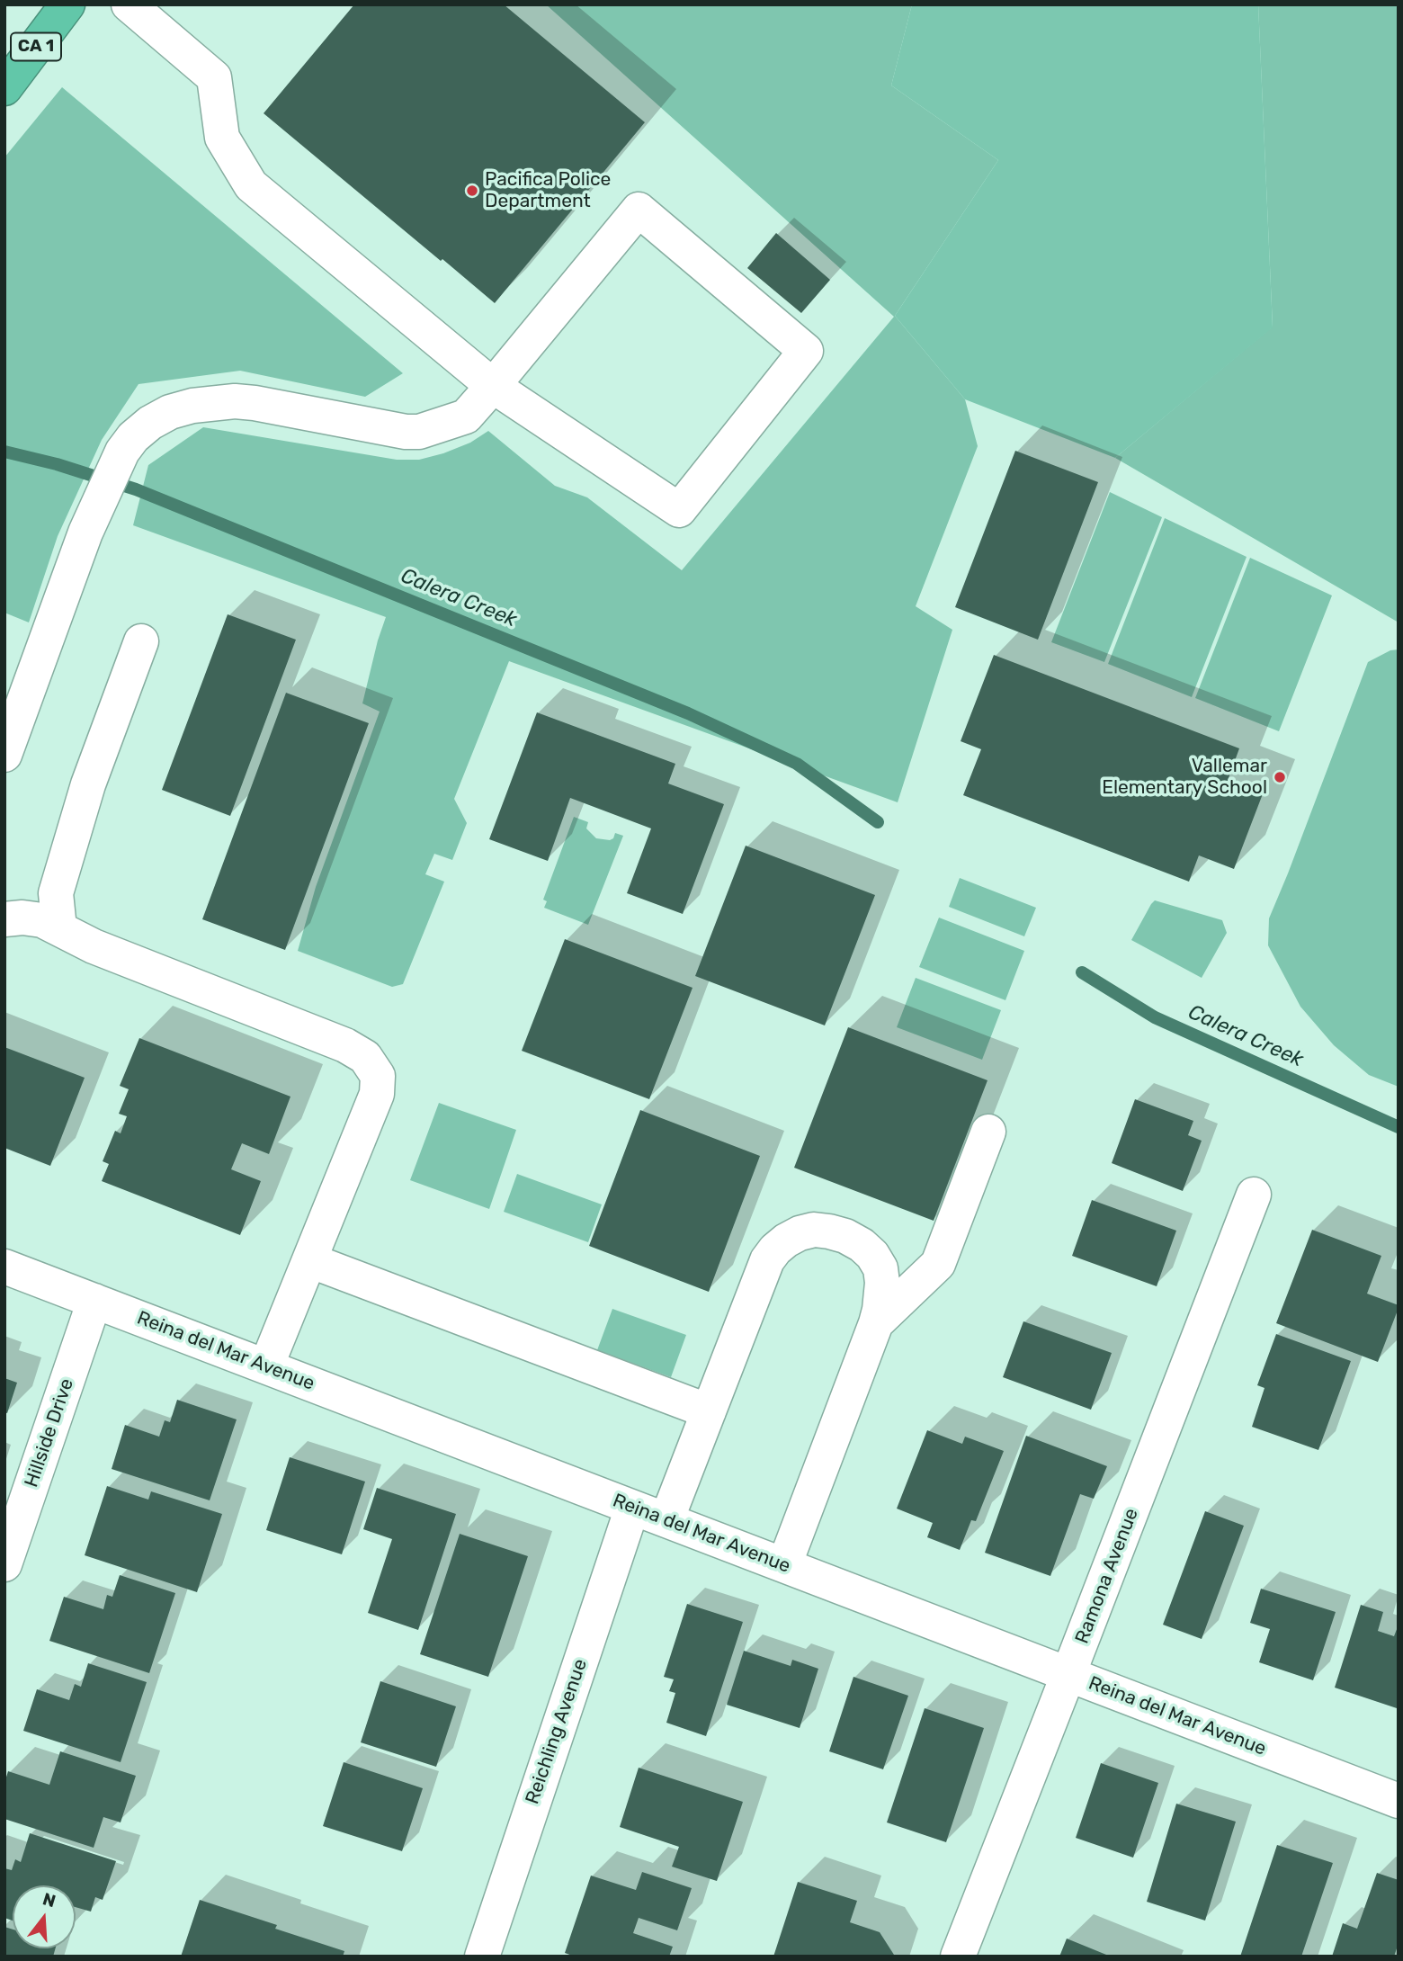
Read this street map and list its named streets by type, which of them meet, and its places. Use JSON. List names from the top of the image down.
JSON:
{
  "streets": {
    "highway": ["CA 1"],
    "street": [
      "Reina del Mar Avenue",
      "Hillside Drive",
      "Ramona Avenue",
      "Reichling Avenue"
    ]
  },
  "crossings": [
    ["Reina del Mar Avenue", "Hillside Drive"],
    ["Reina del Mar Avenue", "Ramona Avenue"],
    ["Reina del Mar Avenue", "Reichling Avenue"]
  ],
  "water": ["Calera Creek"],
  "places": ["Pacifica Police Department", "Vallemar Elementary School"],
  "north": "top"
}
